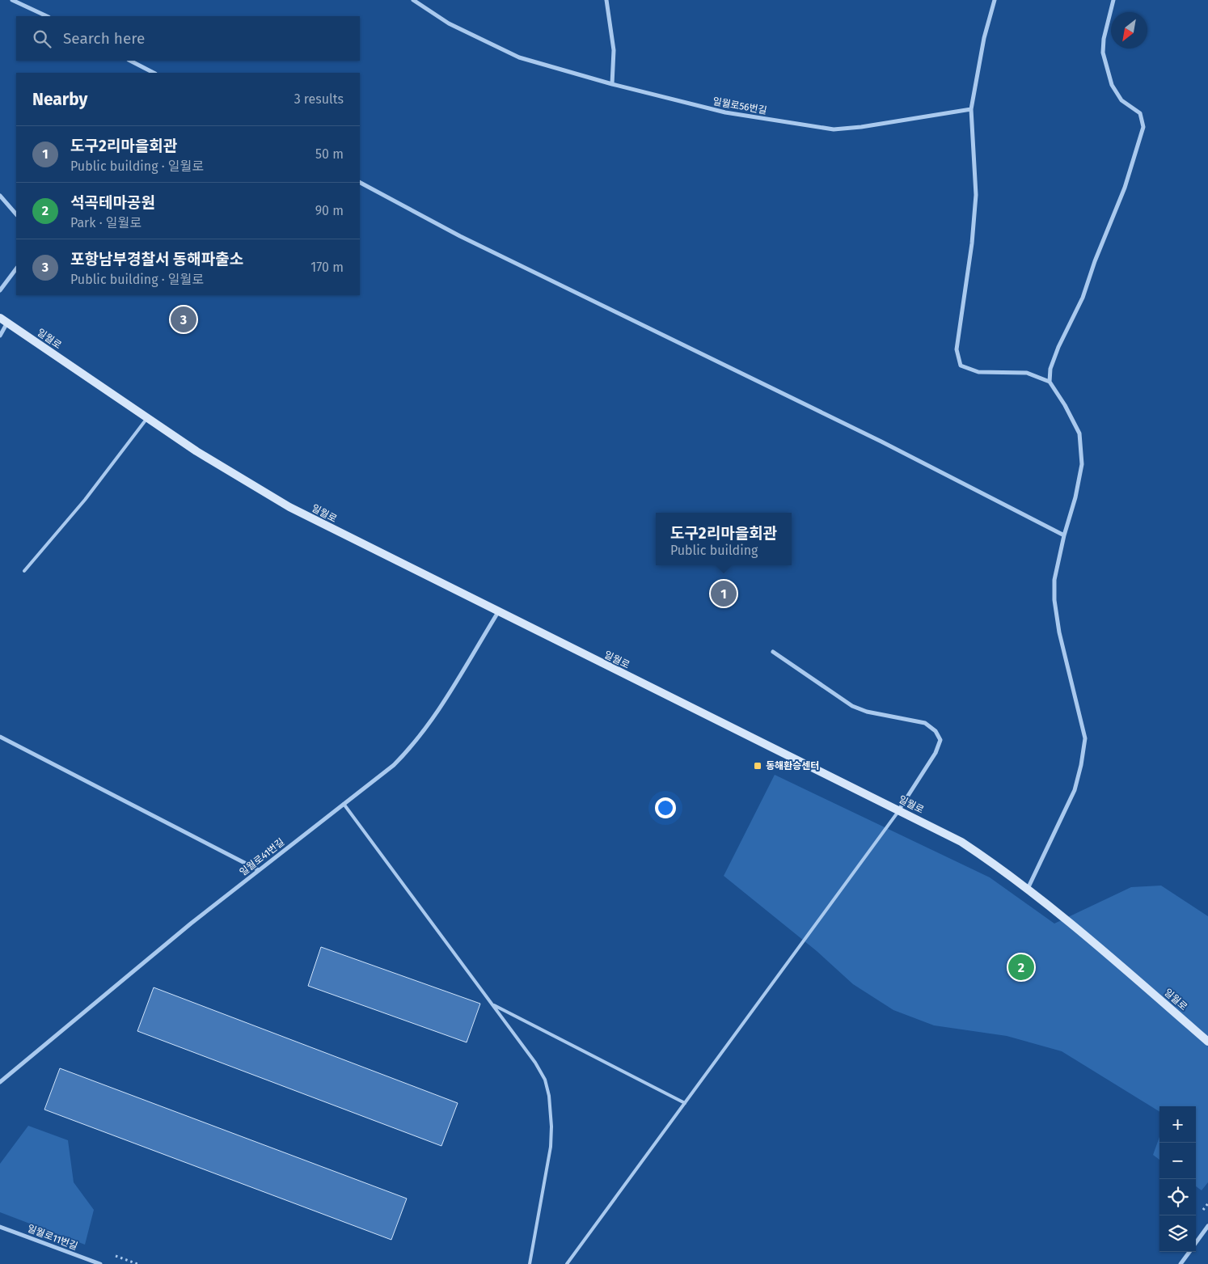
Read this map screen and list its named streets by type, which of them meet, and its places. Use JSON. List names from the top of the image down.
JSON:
{
  "streets": {
    "street": [
      "일월로56번길",
      "일월로",
      "일월로41번길",
      "일월로11번길"
    ]
  },
  "crossings": [
    ["일월로", "일월로41번길"]
  ],
  "places": {
    "transit": ["동해환승센터"]
  },
  "north": "bottom left",
  "page": {
    "search": "Search here",
    "heading": ["Nearby", "3 results"],
    "list": [
      {
        "mark": "1",
        "name": "도구2리마을회관",
        "note": "Public building · 일월로",
        "value": "50 m"
      },
      {
        "mark": "2",
        "name": "석곡테마공원",
        "note": "Park · 일월로",
        "value": "90 m"
      },
      {
        "mark": "3",
        "name": "포항남부경찰서 동해파출소",
        "note": "Public building · 일월로",
        "value": "170 m"
      }
    ],
    "pins": ["3", "1", "2"],
    "popup": ["도구2리마을회관", "Public building"],
    "map_buttons": ["+", "−"]
  }
}
